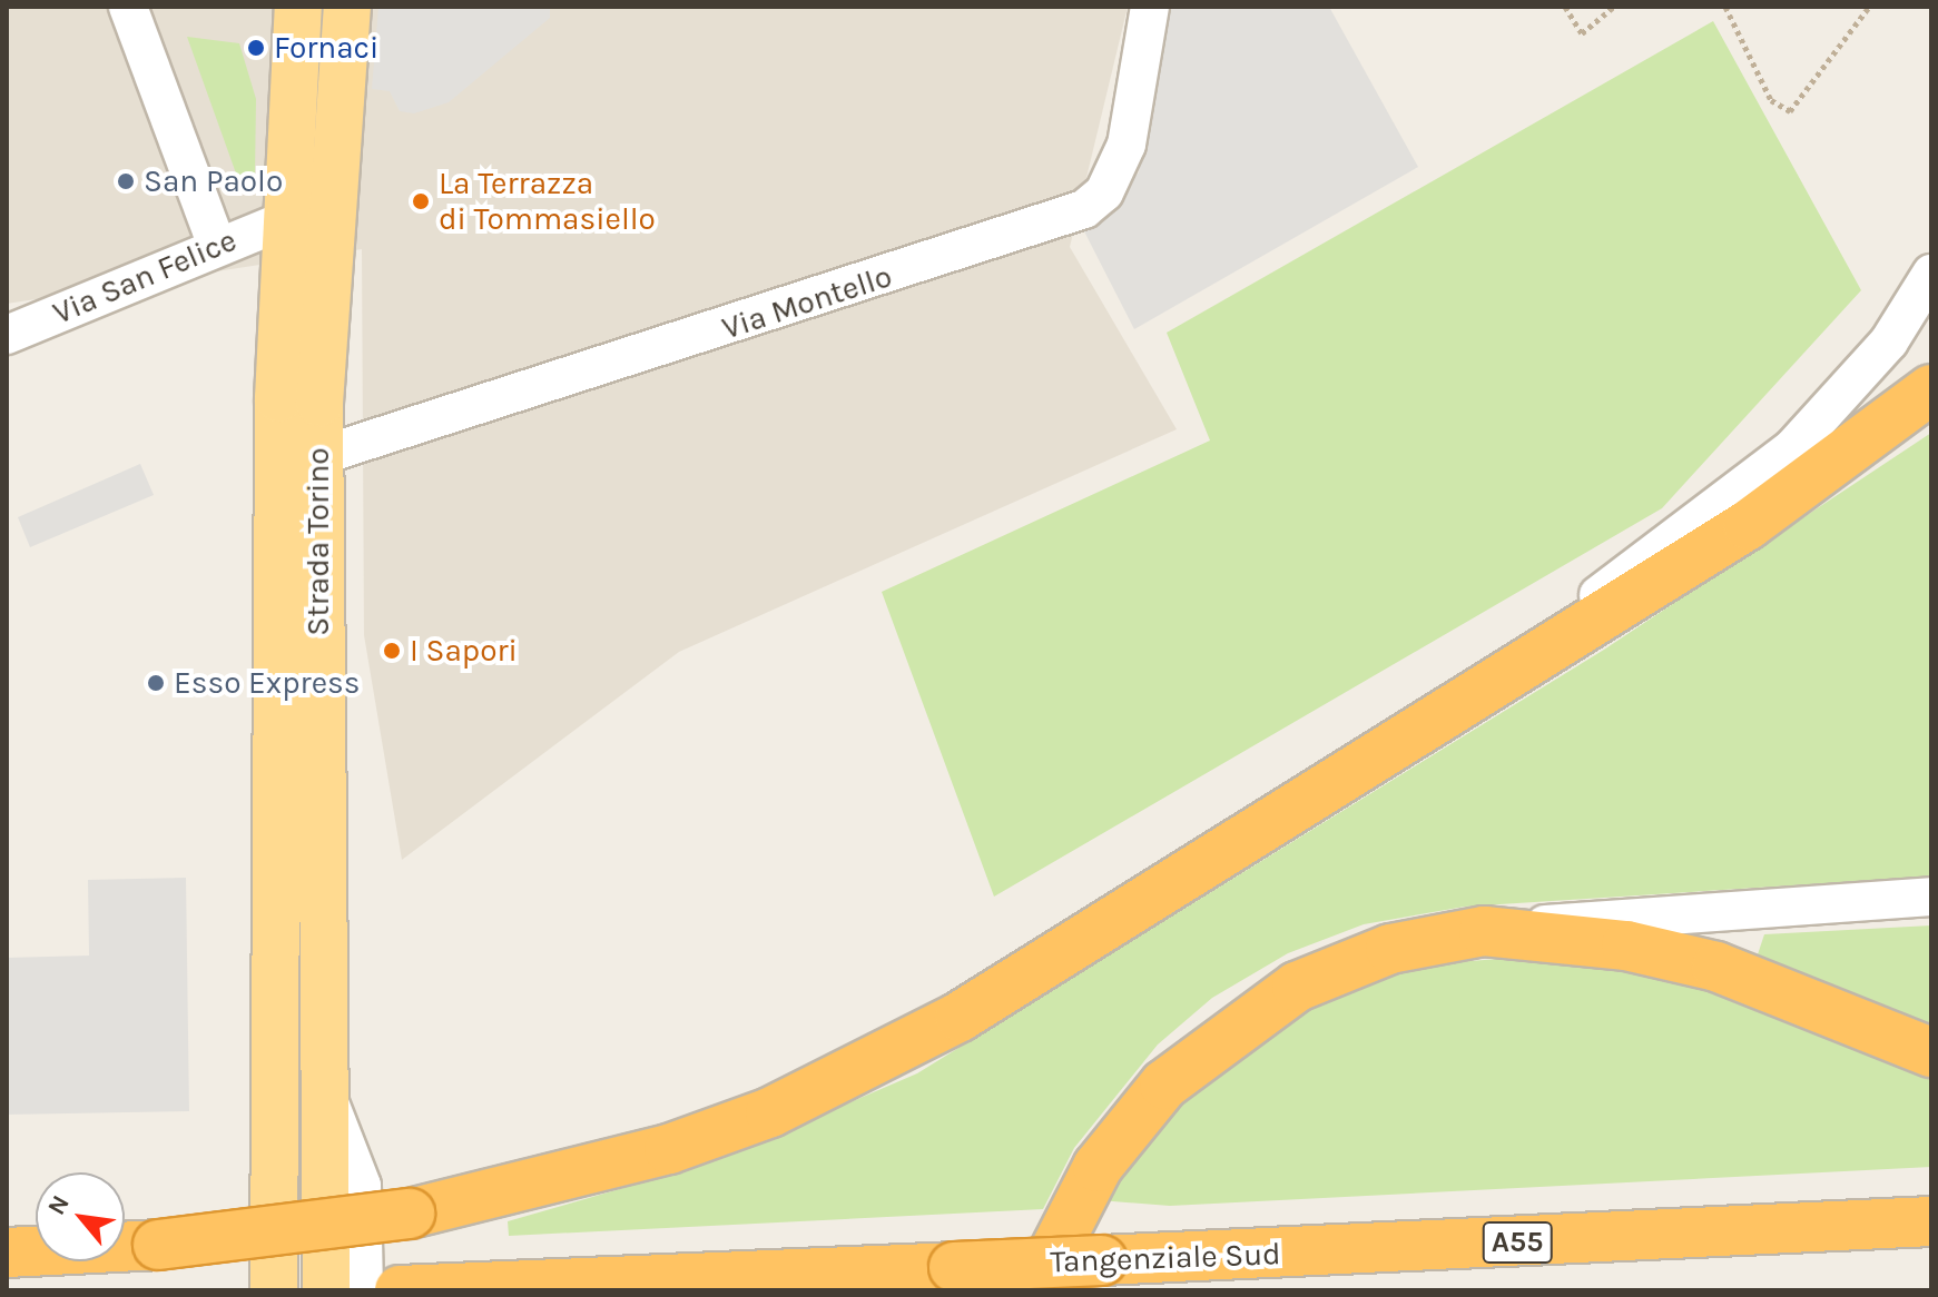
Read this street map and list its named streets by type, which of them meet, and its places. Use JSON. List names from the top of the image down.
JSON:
{
  "streets": {
    "highway": ["A55", "Tangenziale Sud"],
    "main road": ["Strada Torino"],
    "street": ["Via San Felice", "Via Montello"]
  },
  "crossings": [
    ["Via San Felice", "Strada Torino"],
    ["Via Montello", "Strada Torino"]
  ],
  "places": [
    "Fornaci",
    "San Paolo",
    "La Terrazza di Tommasiello",
    "I Sapori",
    "Esso Express"
  ],
  "north": "top left"
}
